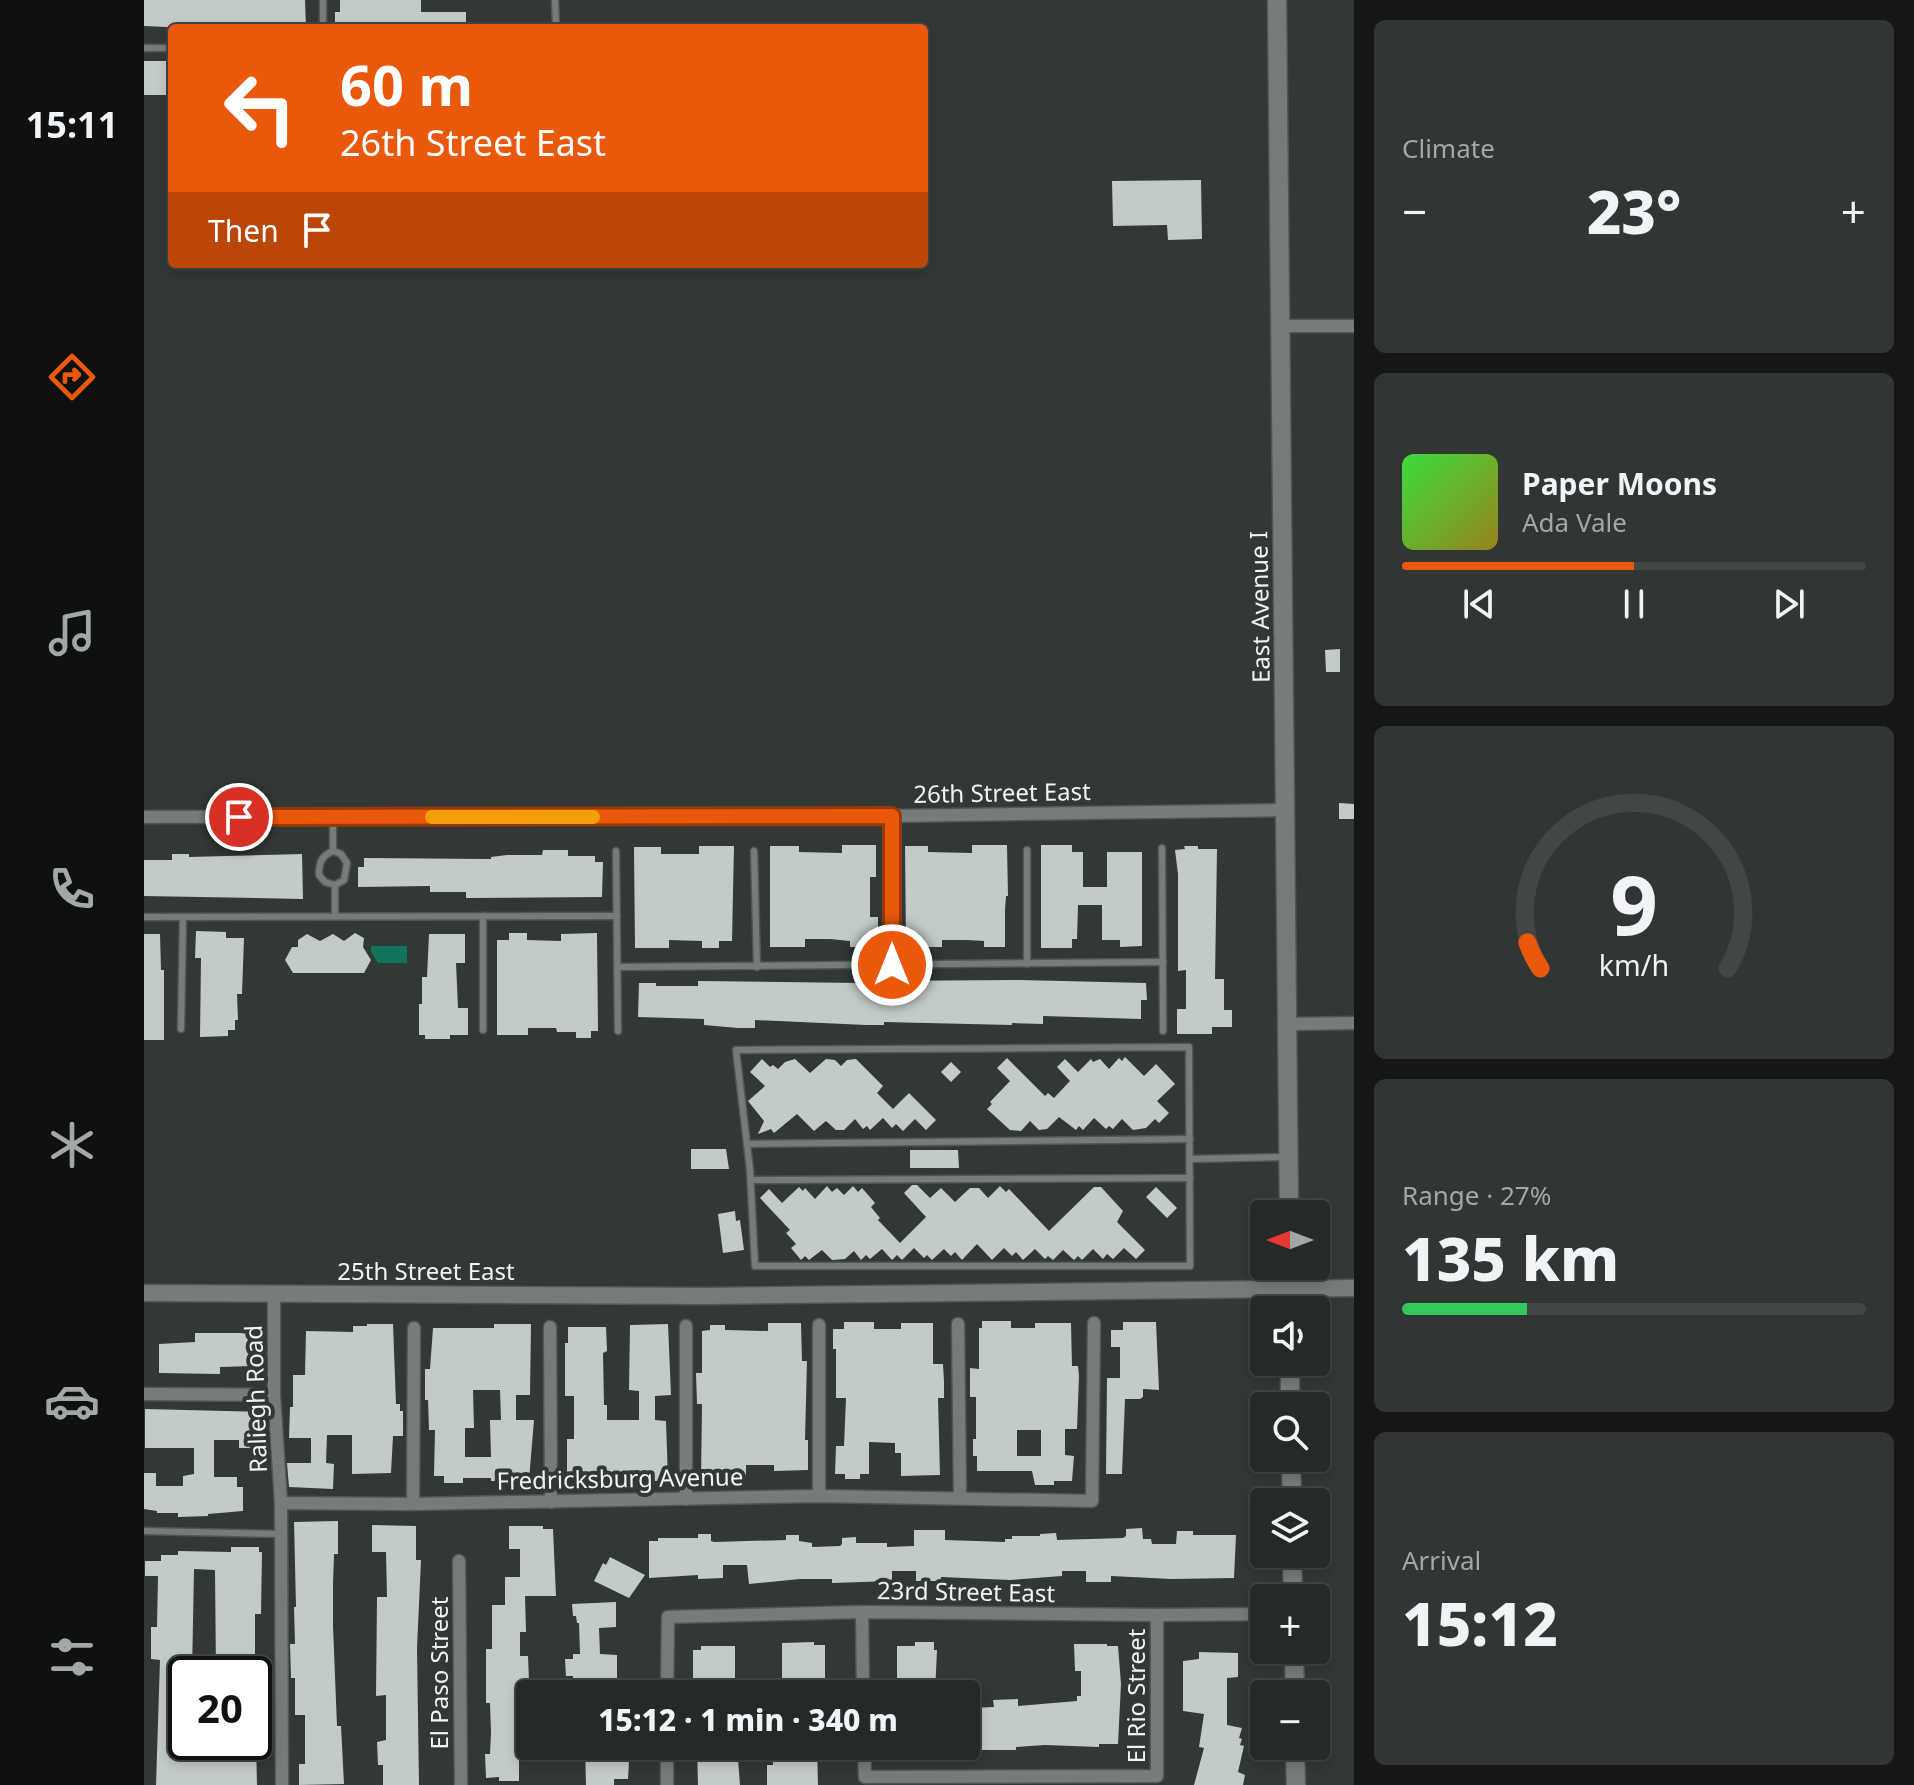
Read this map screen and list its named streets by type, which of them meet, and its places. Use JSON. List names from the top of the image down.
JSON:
{
  "streets": {
    "main road": ["East Avenue I"],
    "street": [
      "26th Street East",
      "25th Street East",
      "Raliegh Road",
      "Fredricksburg Avenue",
      "23rd Street East",
      "El Paso Street",
      "El Rio Street"
    ]
  },
  "crossings": [
    ["East Avenue I", "26th Street East"],
    ["25th Street East", "Raliegh Road"],
    ["Raliegh Road", "Fredricksburg Avenue"],
    ["23rd Street East", "El Rio Street"]
  ],
  "north": "left",
  "page": {
    "tabs": "15:11",
    "tile": [
      "Climate",
      ["Range · 27%", "135 km"],
      ["Arrival", "15:12"]
    ],
    "turn": ["60 m", "26th Street East"],
    "heat": ["−", "23°", "+"],
    "then": "Then",
    "song": ["Paper Moons", "Ada Vale"],
    "map_buttons": ["+", "−"],
    "limit": "20",
    "trip": "15:12 · 1 min · 340 m",
    "gauge": ["9", "km/h"]
  }
}
